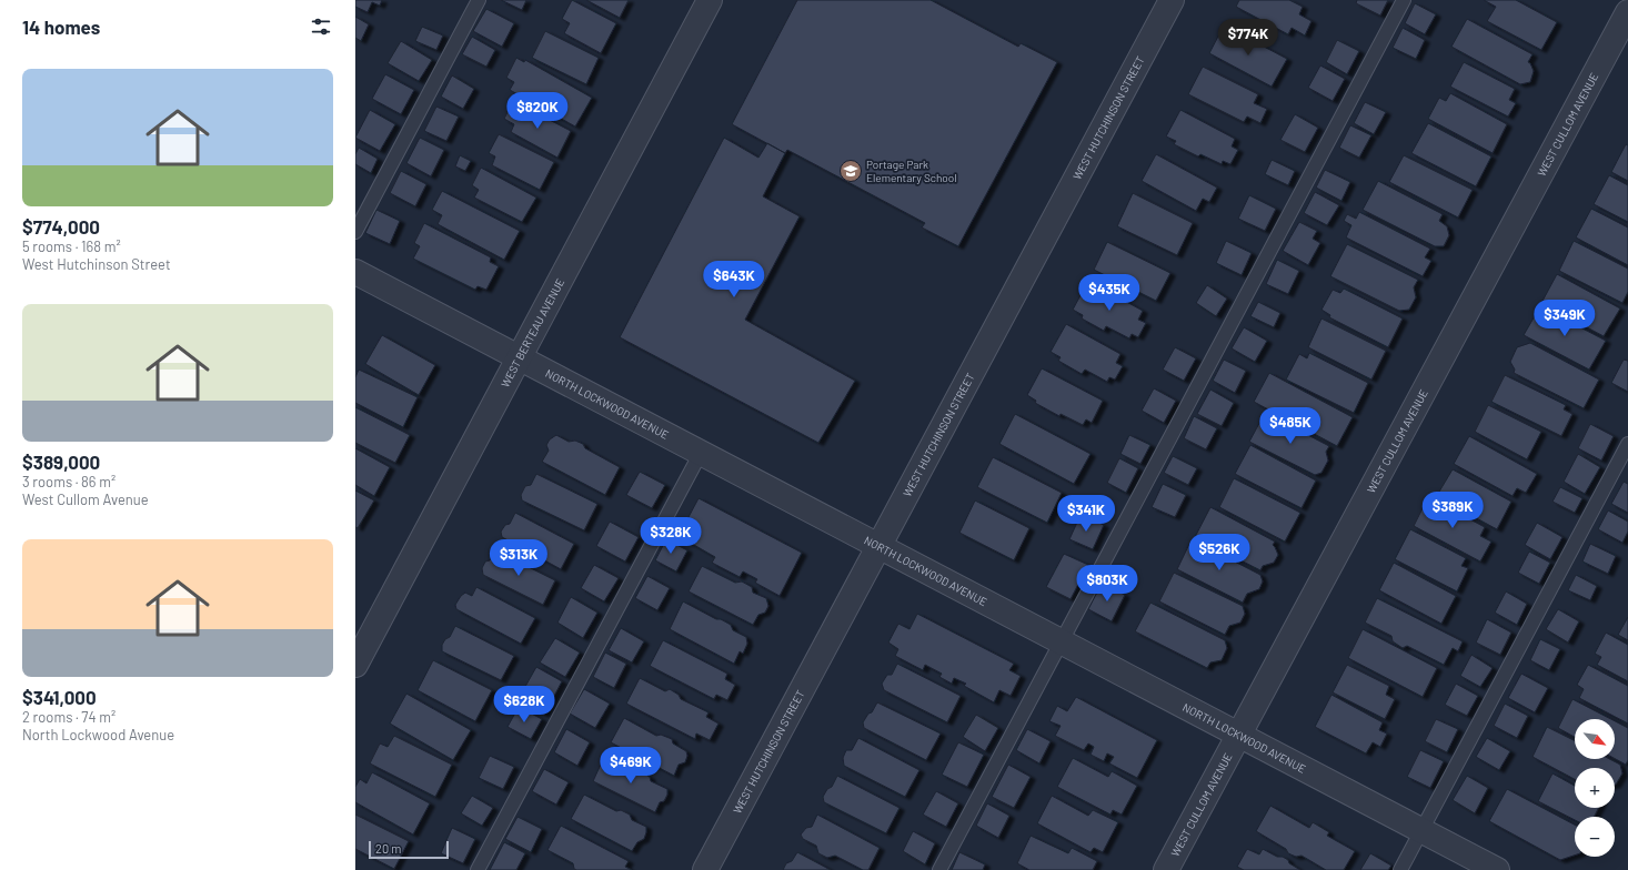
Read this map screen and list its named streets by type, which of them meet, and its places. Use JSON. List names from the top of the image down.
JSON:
{
  "streets": {
    "street": [
      "WEST HUTCHINSON STREET",
      "WEST CULLOM AVENUE",
      "WEST BERTEAU AVENUE",
      "NORTH LOCKWOOD AVENUE"
    ]
  },
  "crossings": [
    ["WEST HUTCHINSON STREET", "NORTH LOCKWOOD AVENUE"],
    ["WEST CULLOM AVENUE", "NORTH LOCKWOOD AVENUE"],
    ["WEST BERTEAU AVENUE", "NORTH LOCKWOOD AVENUE"]
  ],
  "places": {
    "school or university": ["Portage Park Elementary School"]
  },
  "scale_bar": "20 m",
  "north": "bottom right",
  "page": {
    "heading": "14 homes",
    "price": [
      "$774K",
      "$820K",
      "$643K",
      "$435K",
      "$349K",
      "$485K",
      "$389K",
      "$341K",
      "$328K",
      "$526K",
      "$313K",
      "$803K",
      "$628K",
      "$469K"
    ],
    "list": [
      {
        "name": "$774,000",
        "note": "5 rooms · 168 m² · West Hutchinson Street"
      },
      {
        "name": "$389,000",
        "note": "3 rooms · 86 m² · West Cullom Avenue"
      },
      {
        "name": "$341,000",
        "note": "2 rooms · 74 m² · North Lockwood Avenue"
      }
    ],
    "map_buttons": ["+", "−"],
    "scale": "20 m"
  }
}
